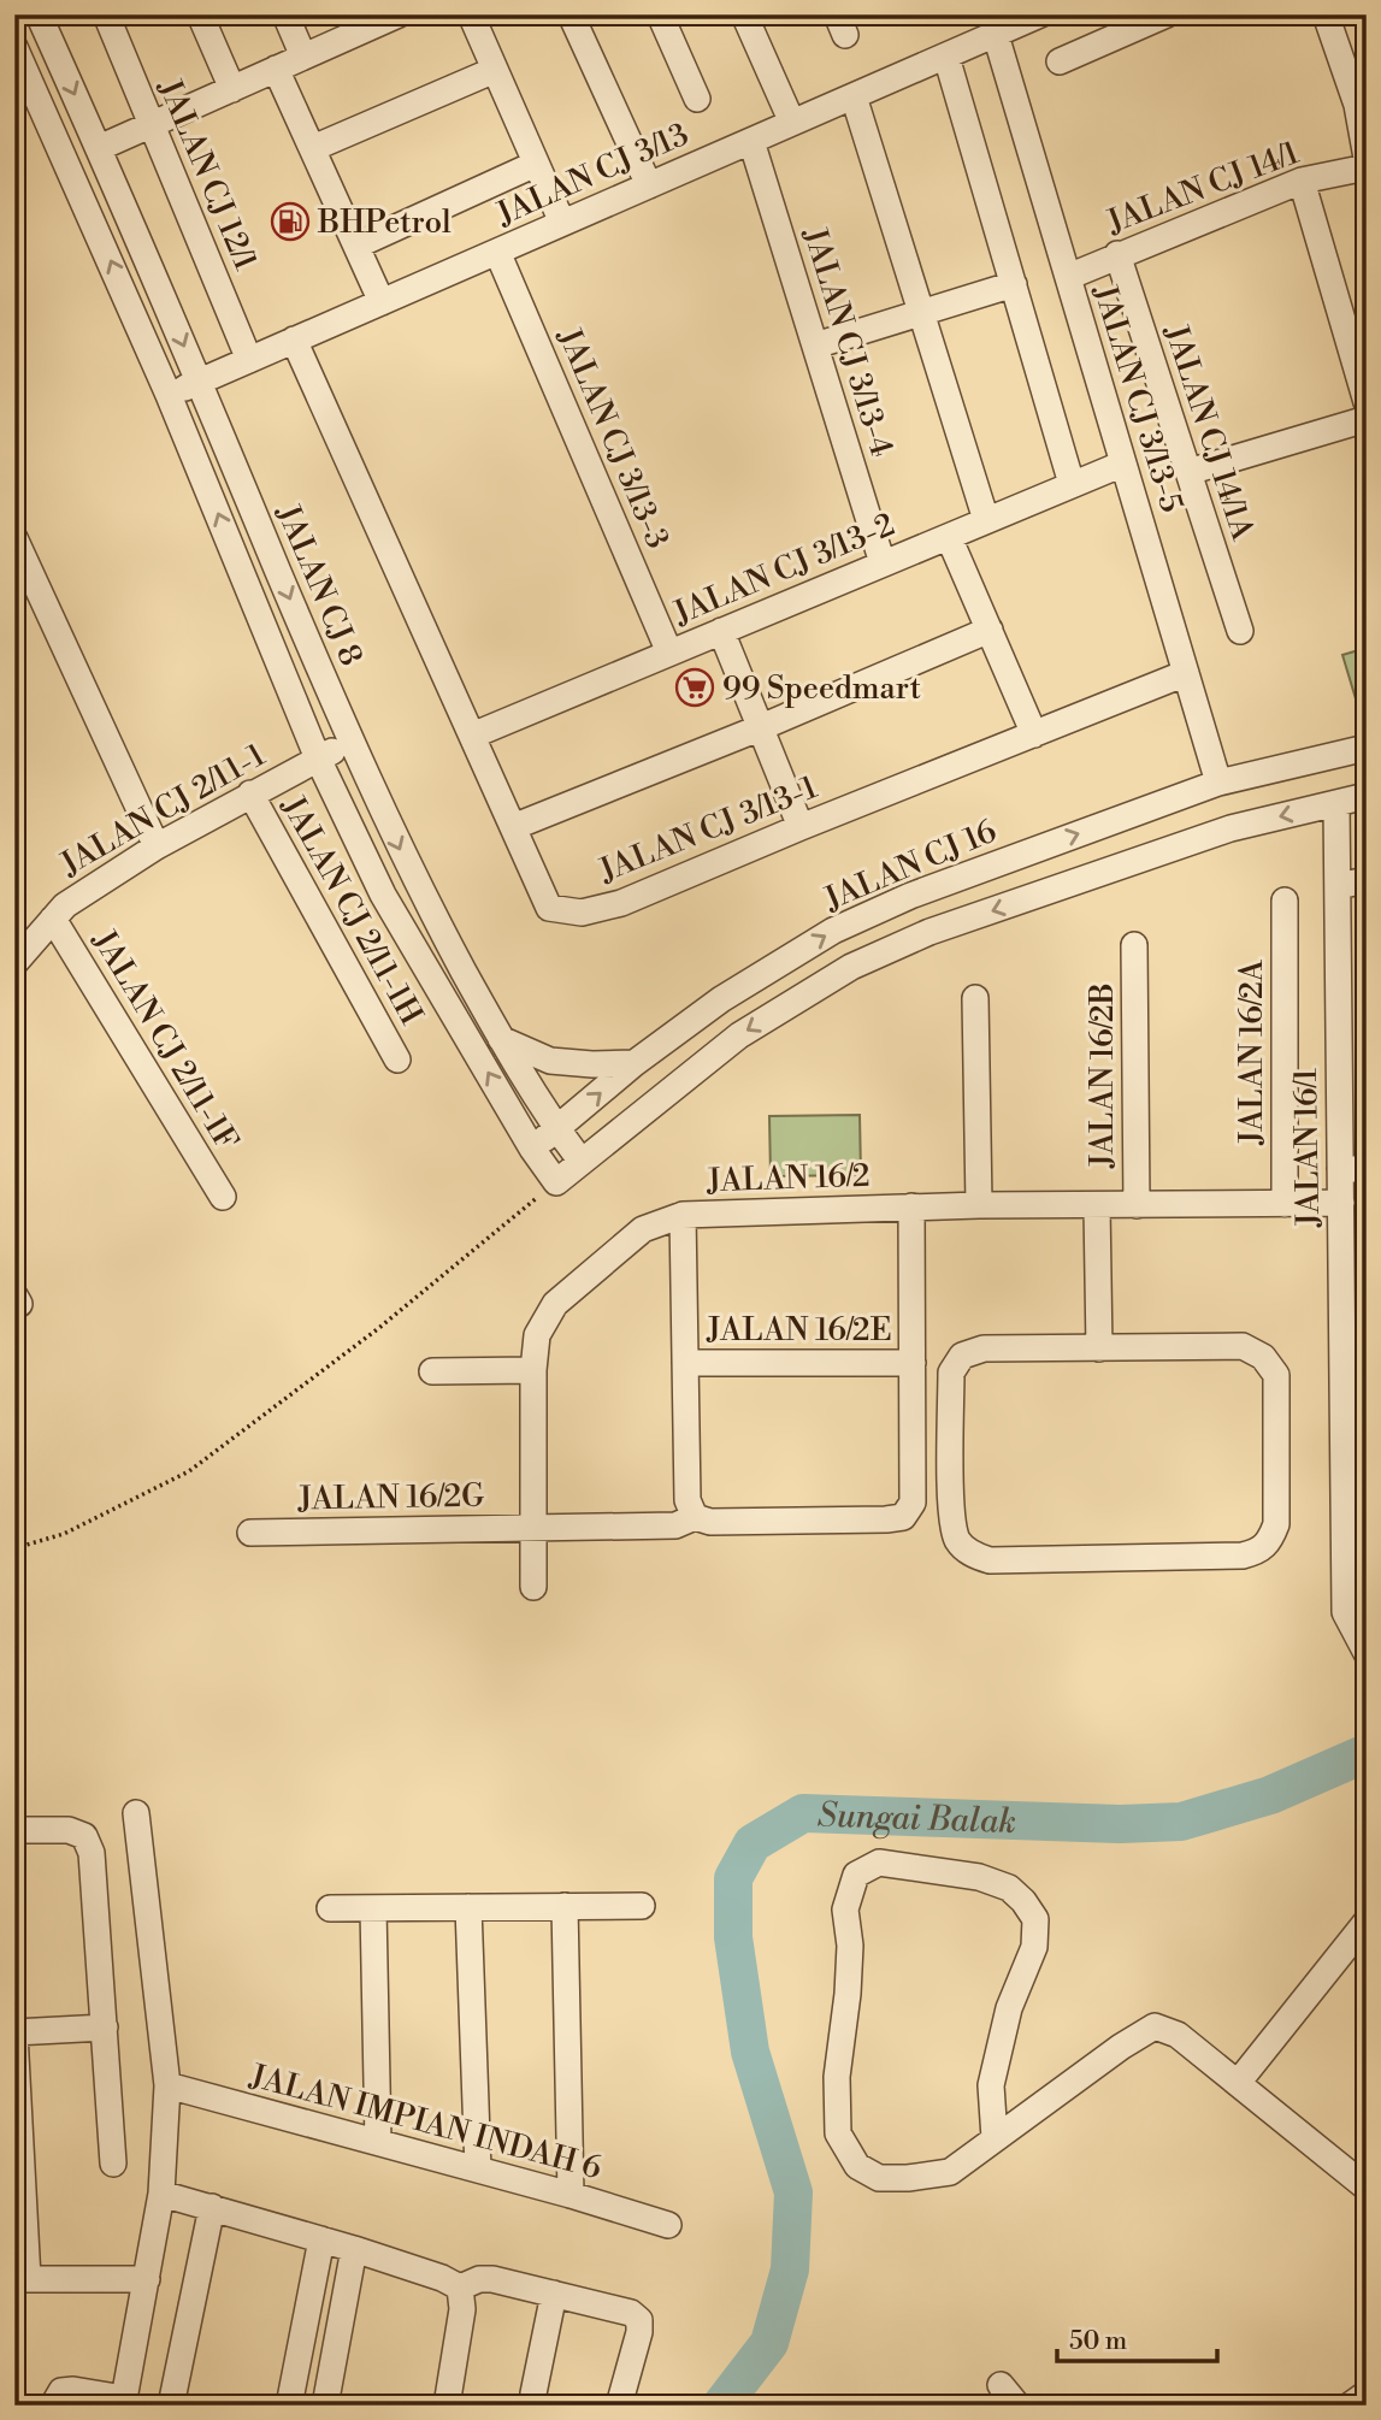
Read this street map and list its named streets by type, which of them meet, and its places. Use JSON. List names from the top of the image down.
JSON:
{
  "streets": {
    "street": [
      "JALAN CJ 3/13",
      "JALAN CJ 12/1",
      "JALAN CJ 14/1",
      "JALAN CJ 3/13-4",
      "JALAN CJ 3/13-5",
      "JALAN CJ 14/1A",
      "JALAN CJ 3/13-3",
      "JALAN CJ 3/13-2",
      "JALAN CJ 8",
      "JALAN CJ 2/11-1",
      "JALAN CJ 3/13-1",
      "JALAN CJ 16",
      "JALAN CJ 2/11-1H",
      "JALAN CJ 2/11-1F",
      "JALAN 16/2A",
      "JALAN 16/2B",
      "JALAN 16/1",
      "JALAN 16/2",
      "JALAN 16/2E",
      "JALAN 16/2G",
      "JALAN IMPIAN INDAH 6"
    ]
  },
  "crossings": [
    ["JALAN CJ 3/13", "JALAN CJ 12/1"],
    ["JALAN CJ 3/13", "JALAN CJ 3/13-4"],
    ["JALAN CJ 3/13", "JALAN CJ 3/13-5"],
    ["JALAN CJ 3/13", "JALAN CJ 3/13-3"],
    ["JALAN CJ 3/13", "JALAN CJ 8"],
    ["JALAN CJ 3/13", "JALAN CJ 3/13-1"],
    ["JALAN CJ 14/1", "JALAN CJ 3/13-5"],
    ["JALAN CJ 14/1", "JALAN CJ 14/1A"],
    ["JALAN CJ 3/13-4", "JALAN CJ 3/13-2"],
    ["JALAN CJ 3/13-5", "JALAN CJ 3/13-2"],
    ["JALAN CJ 3/13-5", "JALAN CJ 3/13-1"],
    ["JALAN CJ 3/13-5", "JALAN CJ 16"],
    ["JALAN CJ 3/13-3", "JALAN CJ 3/13-2"],
    ["JALAN CJ 3/13-2", "JALAN CJ 3/13-1"],
    ["JALAN CJ 8", "JALAN CJ 2/11-1"],
    ["JALAN CJ 8", "JALAN CJ 16"],
    ["JALAN CJ 2/11-1", "JALAN CJ 2/11-1H"],
    ["JALAN CJ 2/11-1", "JALAN CJ 2/11-1F"],
    ["JALAN 16/2A", "JALAN 16/2"],
    ["JALAN 16/2B", "JALAN 16/2"],
    ["JALAN 16/1", "JALAN 16/2"],
    ["JALAN 16/2", "JALAN 16/2G"]
  ],
  "water": ["Sungai Balak"],
  "places": {
    "fuel station": ["BHPetrol"],
    "supermarket": ["99 Speedmart"]
  },
  "scale_bar": "50 m"
}
